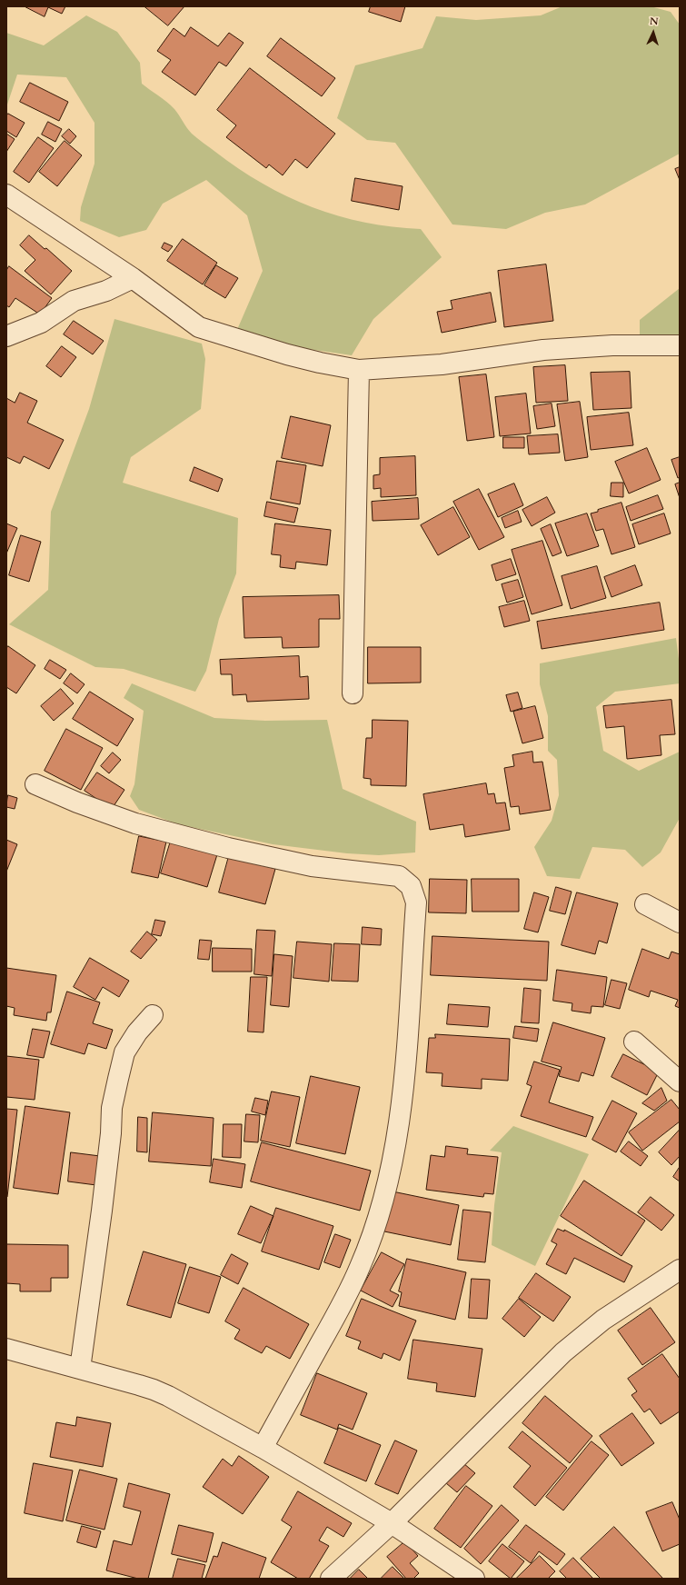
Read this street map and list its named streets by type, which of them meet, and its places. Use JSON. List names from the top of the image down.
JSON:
{
  "north": "top"
}
